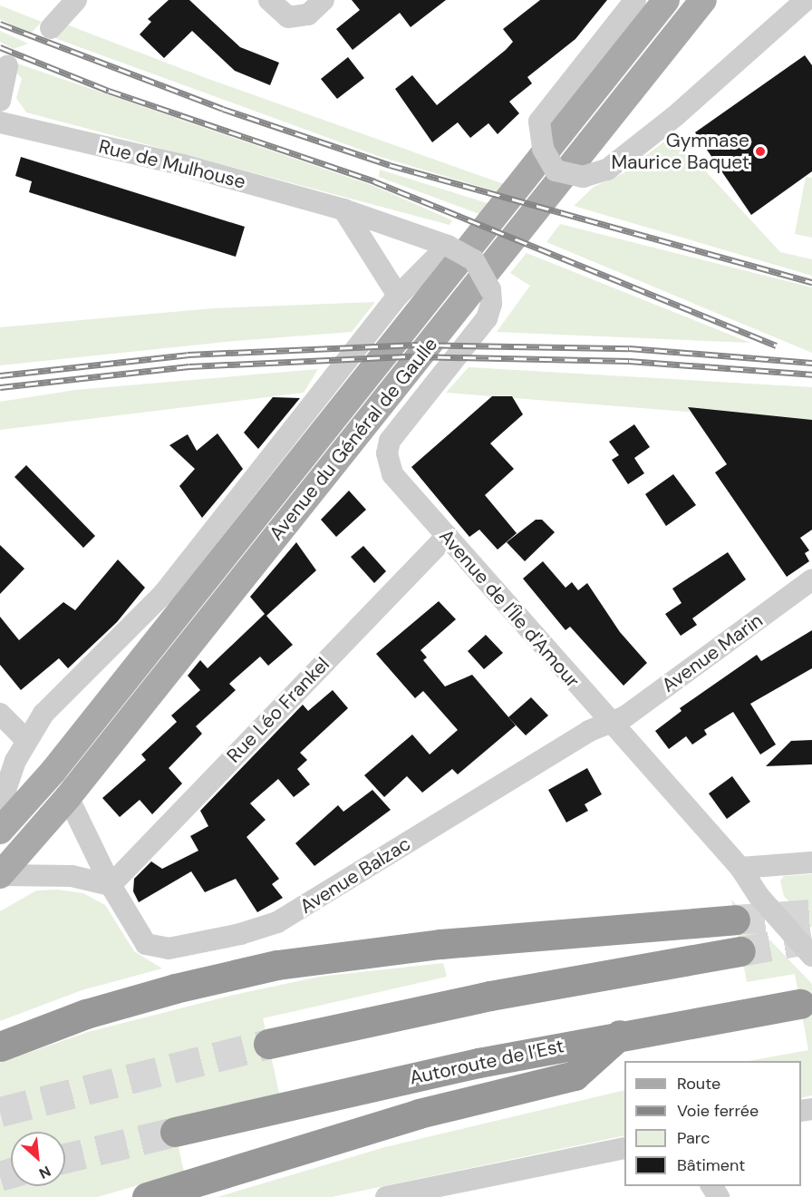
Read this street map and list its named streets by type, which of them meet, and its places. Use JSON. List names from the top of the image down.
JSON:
{
  "streets": {
    "highway": ["Autoroute de l’Est"],
    "main road": ["Avenue du Général de Gaulle"],
    "street": [
      "Rue de Mulhouse",
      "Avenue de l'Île d'Amour",
      "Avenue Marin",
      "Rue Léo Frankel",
      "Avenue Balzac"
    ]
  },
  "crossings": [
    ["Rue de Mulhouse", "Avenue de l'Île d'Amour"],
    ["Avenue du Général de Gaulle", "Avenue Balzac"],
    ["Avenue de l'Île d'Amour", "Avenue Marin"],
    ["Avenue de l'Île d'Amour", "Rue Léo Frankel"],
    ["Avenue de l'Île d'Amour", "Avenue Balzac"],
    ["Avenue Marin", "Avenue Balzac"],
    ["Rue Léo Frankel", "Avenue Balzac"]
  ],
  "places": ["Gymnase Maurice Baquet"],
  "legend": [
    "Route",
    "Voie ferrée",
    "Parc",
    "Bâtiment"
  ],
  "north": "bottom right"
}
